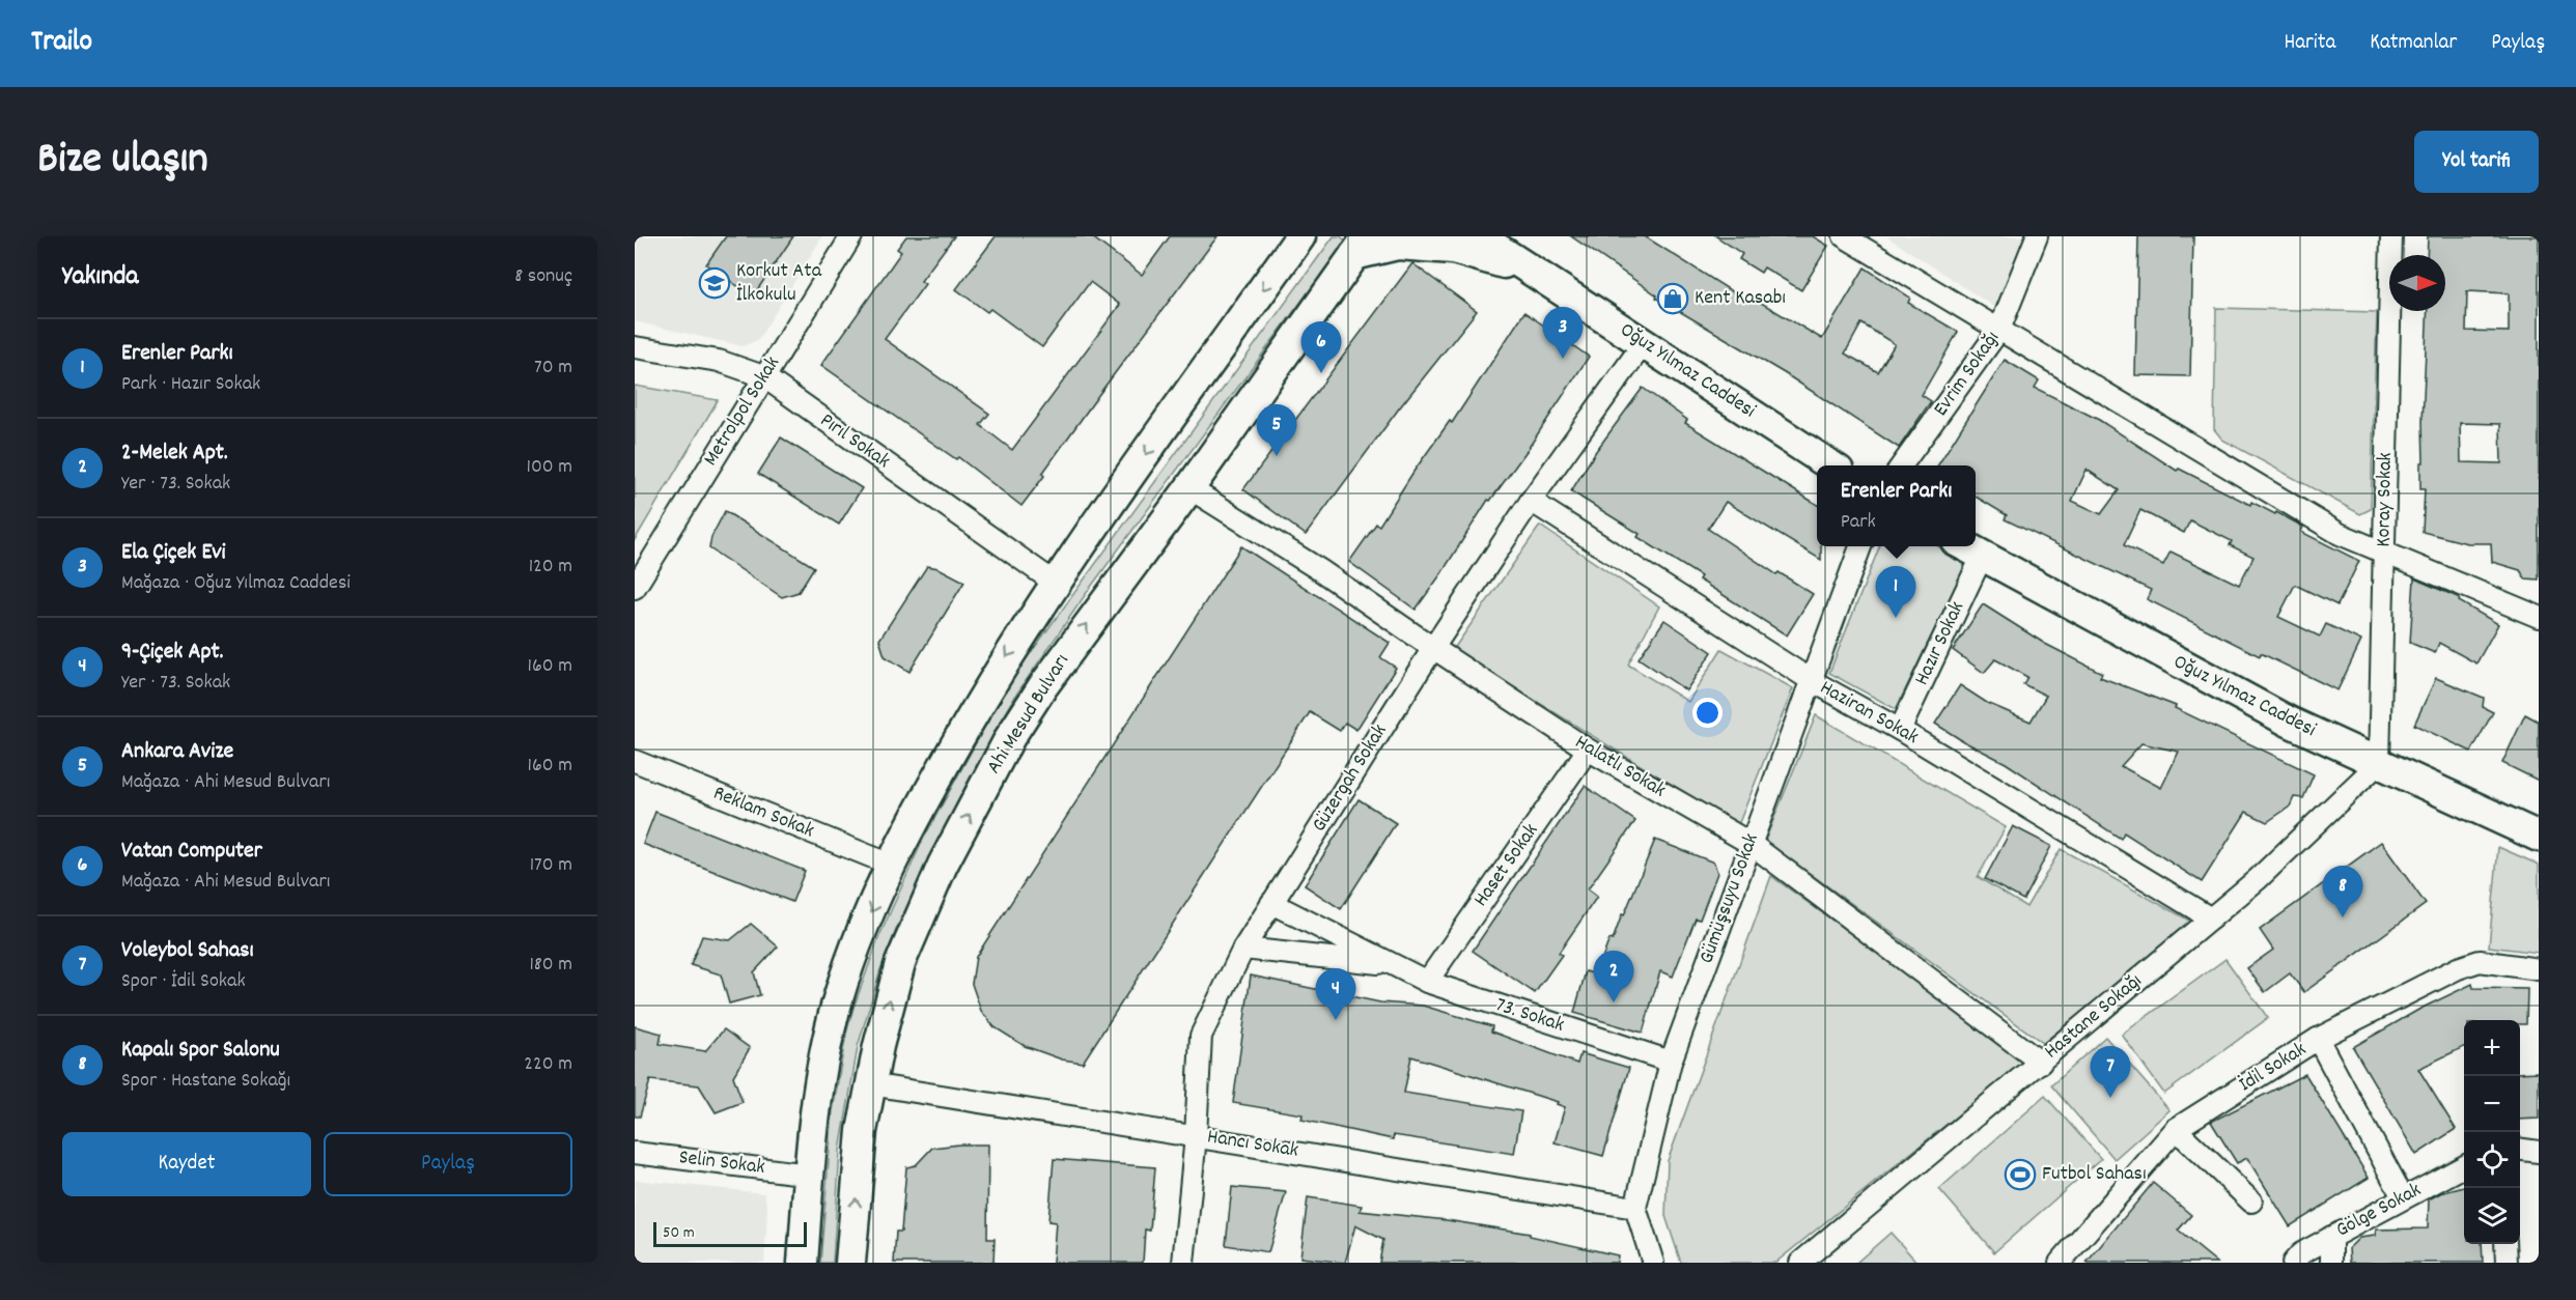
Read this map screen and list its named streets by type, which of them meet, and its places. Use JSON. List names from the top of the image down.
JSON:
{
  "streets": {
    "main road": ["Oğuz Yılmaz Caddesi", "Ahi Mesud Bulvarı"],
    "street": [
      "Evrim Sokağı",
      "Metrolpol Sokak",
      "Pırıl Sokak",
      "Koray Sokak",
      "Hazır Sokak",
      "Haziran Sokak",
      "Halatlı Sokak",
      "Güzergah Sokak",
      "Reklam Sokak",
      "Haset Sokak",
      "Gümüşsuyu Sokak",
      "73. Sokak",
      "Hastane Sokağı",
      "İdil Sokak",
      "Hancı Sokak",
      "Selin Sokak",
      "Gölge Sokak"
    ]
  },
  "crossings": [
    ["Oğuz Yılmaz Caddesi", "Koray Sokak"],
    ["Oğuz Yılmaz Caddesi", "Hazır Sokak"],
    ["Oğuz Yılmaz Caddesi", "Güzergah Sokak"],
    ["Oğuz Yılmaz Caddesi", "Hastane Sokağı"],
    ["Metrolpol Sokak", "Pırıl Sokak"],
    ["Koray Sokak", "Hastane Sokağı"],
    ["Hazır Sokak", "Haziran Sokak"],
    ["Haziran Sokak", "Güzergah Sokak"],
    ["Haziran Sokak", "Gümüşsuyu Sokak"],
    ["Haziran Sokak", "Hastane Sokağı"],
    ["Ahi Mesud Bulvarı", "Halatlı Sokak"],
    ["Ahi Mesud Bulvarı", "Hancı Sokak"],
    ["Halatlı Sokak", "Güzergah Sokak"],
    ["Halatlı Sokak", "Haset Sokak"],
    ["Halatlı Sokak", "Gümüşsuyu Sokak"],
    ["Halatlı Sokak", "Hastane Sokağı"],
    ["Güzergah Sokak", "73. Sokak"],
    ["Güzergah Sokak", "Hancı Sokak"],
    ["Haset Sokak", "73. Sokak"],
    ["Gümüşsuyu Sokak", "73. Sokak"],
    ["Gümüşsuyu Sokak", "Hancı Sokak"]
  ],
  "places": {
    "school or university": ["Korkut Ata İlkokulu"],
    "shop": ["Kent Kasabı"],
    "sports": ["Futbol Sahası"]
  },
  "scale_bar": "50 m",
  "north": "right",
  "page": {
    "header": "Trailo",
    "nav": ["Harita", "Katmanlar", "Paylaş"],
    "title": "Bize ulaşın",
    "buttons": [
      "Yol tarifi",
      ["Kaydet", "Paylaş"]
    ],
    "heading": ["Yakında", "8 sonuç"],
    "pins": [
      "3",
      "6",
      "5",
      "1",
      "8",
      "2",
      "4",
      "7"
    ],
    "list": [
      {
        "mark": "1",
        "name": "Erenler Parkı",
        "note": "Park · Hazır Sokak",
        "value": "70 m"
      },
      {
        "mark": "2",
        "name": "2-Melek Apt.",
        "note": "Yer · 73. Sokak",
        "value": "100 m"
      },
      {
        "mark": "3",
        "name": "Ela Çiçek Evi",
        "note": "Mağaza · Oğuz Yılmaz Caddesi",
        "value": "120 m"
      },
      {
        "mark": "4",
        "name": "9-Çiçek Apt.",
        "note": "Yer · 73. Sokak",
        "value": "160 m"
      },
      {
        "mark": "5",
        "name": "Ankara Avize",
        "note": "Mağaza · Ahi Mesud Bulvarı",
        "value": "160 m"
      },
      {
        "mark": "6",
        "name": "Vatan Computer",
        "note": "Mağaza · Ahi Mesud Bulvarı",
        "value": "170 m"
      },
      {
        "mark": "7",
        "name": "Voleybol Sahası",
        "note": "Spor · İdil Sokak",
        "value": "180 m"
      },
      {
        "mark": "8",
        "name": "Kapalı Spor Salonu",
        "note": "Spor · Hastane Sokağı",
        "value": "220 m"
      }
    ],
    "popup": ["Erenler Parkı", "Park"],
    "map_buttons": ["+", "−"],
    "scale": "50 m"
  }
}
